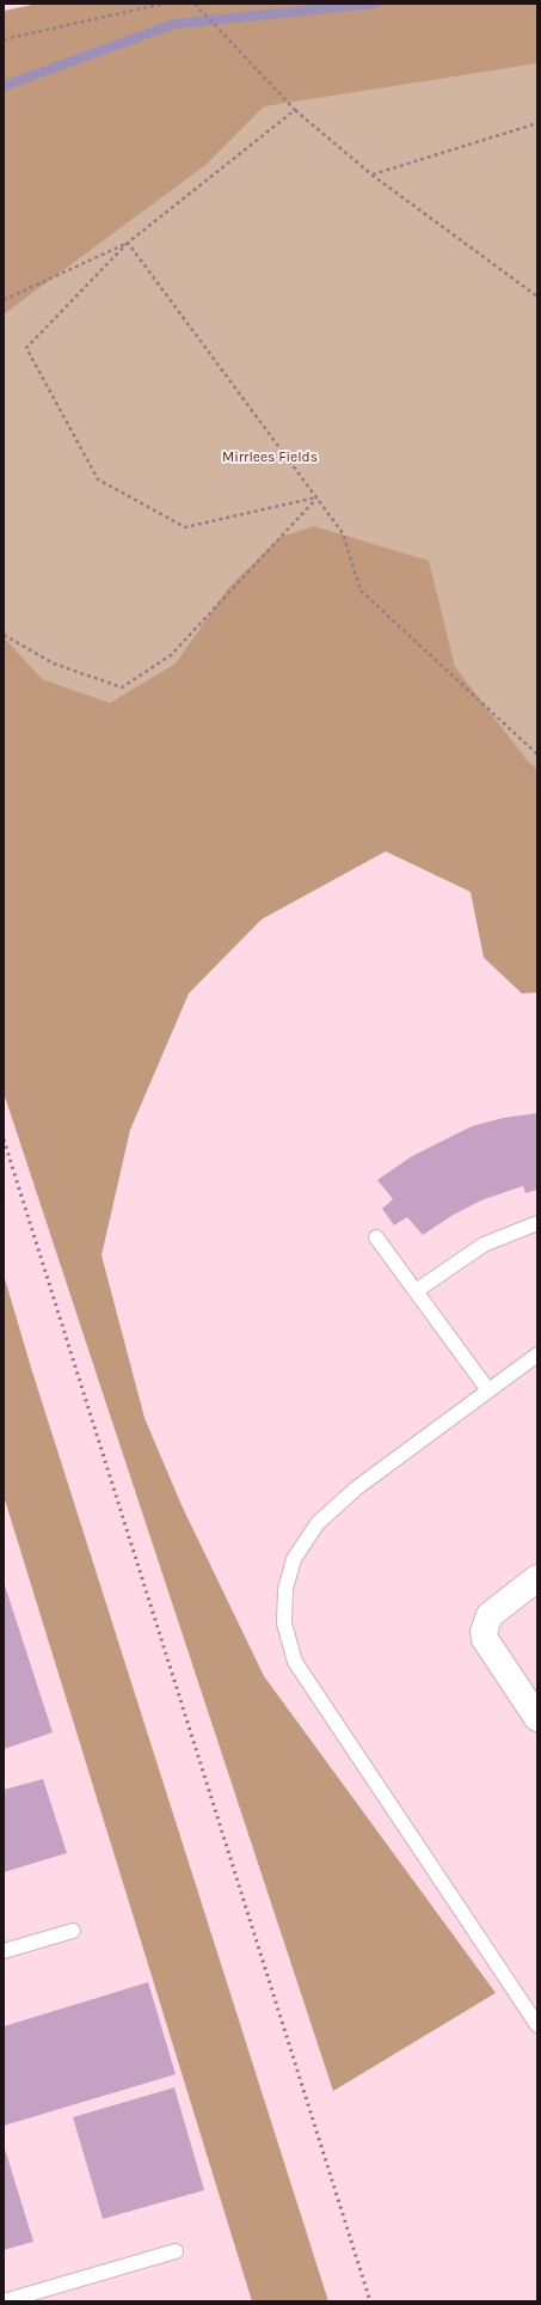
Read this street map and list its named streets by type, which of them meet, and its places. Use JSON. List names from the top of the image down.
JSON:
{
  "parks": ["Mirrlees Fields"]
}
